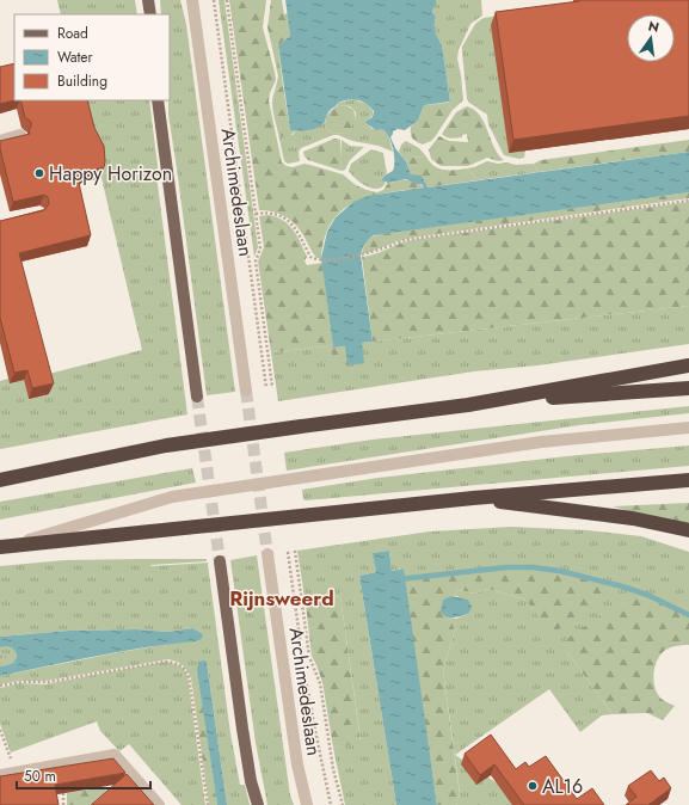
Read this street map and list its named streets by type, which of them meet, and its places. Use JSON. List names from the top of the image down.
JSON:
{
  "streets": {
    "street": ["Archimedeslaan"]
  },
  "districts": ["Rijnsweerd"],
  "places": ["Happy Horizon", "AL16"],
  "legend": ["Road", "Water", "Building"],
  "scale_bar": "50 m",
  "north": "top"
}
